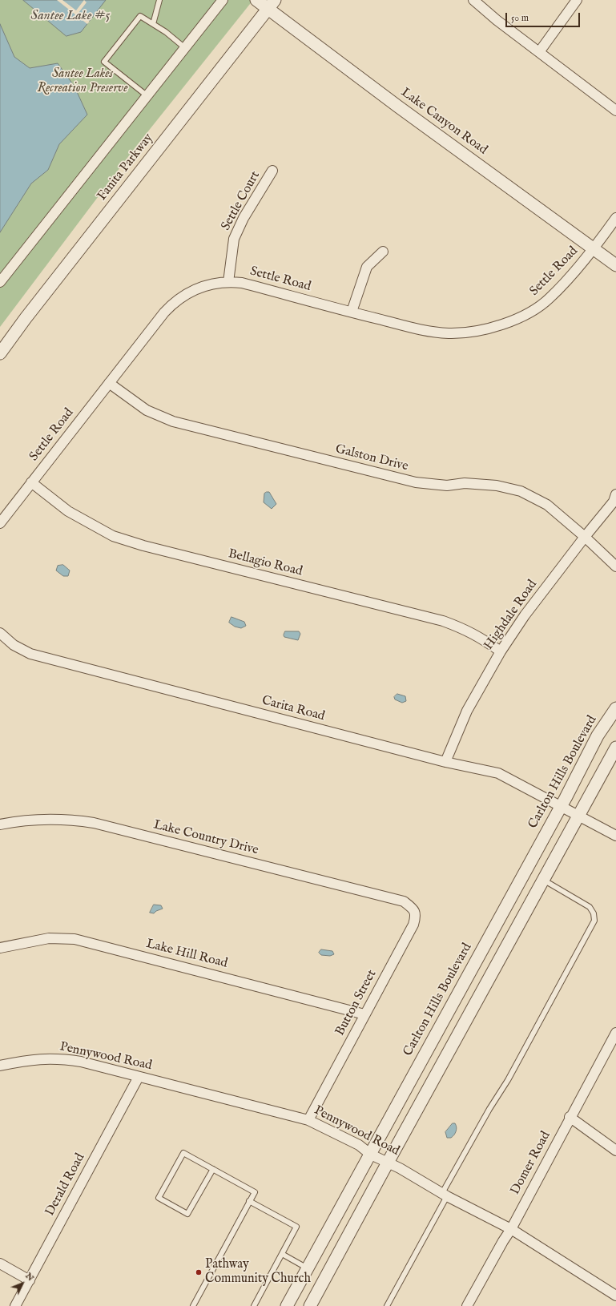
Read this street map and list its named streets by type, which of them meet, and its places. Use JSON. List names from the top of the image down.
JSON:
{
  "streets": {
    "street": [
      "Lake Canyon Road",
      "Fanita Parkway",
      "Settle Court",
      "Settle Road",
      "Galston Drive",
      "Bellagio Road",
      "Highdale Road",
      "Carita Road",
      "Carlton Hills Boulevard",
      "Lake Country Drive",
      "Lake Hill Road",
      "Button Street",
      "Pennywood Road",
      "Domer Road",
      "Derald Road"
    ]
  },
  "crossings": [
    ["Lake Canyon Road", "Fanita Parkway"],
    ["Lake Canyon Road", "Settle Road"],
    ["Settle Court", "Settle Road"],
    ["Settle Road", "Galston Drive"],
    ["Settle Road", "Bellagio Road"],
    ["Galston Drive", "Highdale Road"],
    ["Bellagio Road", "Highdale Road"],
    ["Highdale Road", "Carita Road"],
    ["Carita Road", "Carlton Hills Boulevard"],
    ["Carlton Hills Boulevard", "Pennywood Road"],
    ["Lake Country Drive", "Button Street"],
    ["Lake Hill Road", "Button Street"],
    ["Button Street", "Pennywood Road"],
    ["Pennywood Road", "Domer Road"],
    ["Pennywood Road", "Derald Road"]
  ],
  "water": ["Santee Lake #5"],
  "parks": ["Santee Lakes Recreation Preserve"],
  "places": ["Pathway Community Church"],
  "scale_bar": "50 m",
  "north": "top right"
}
